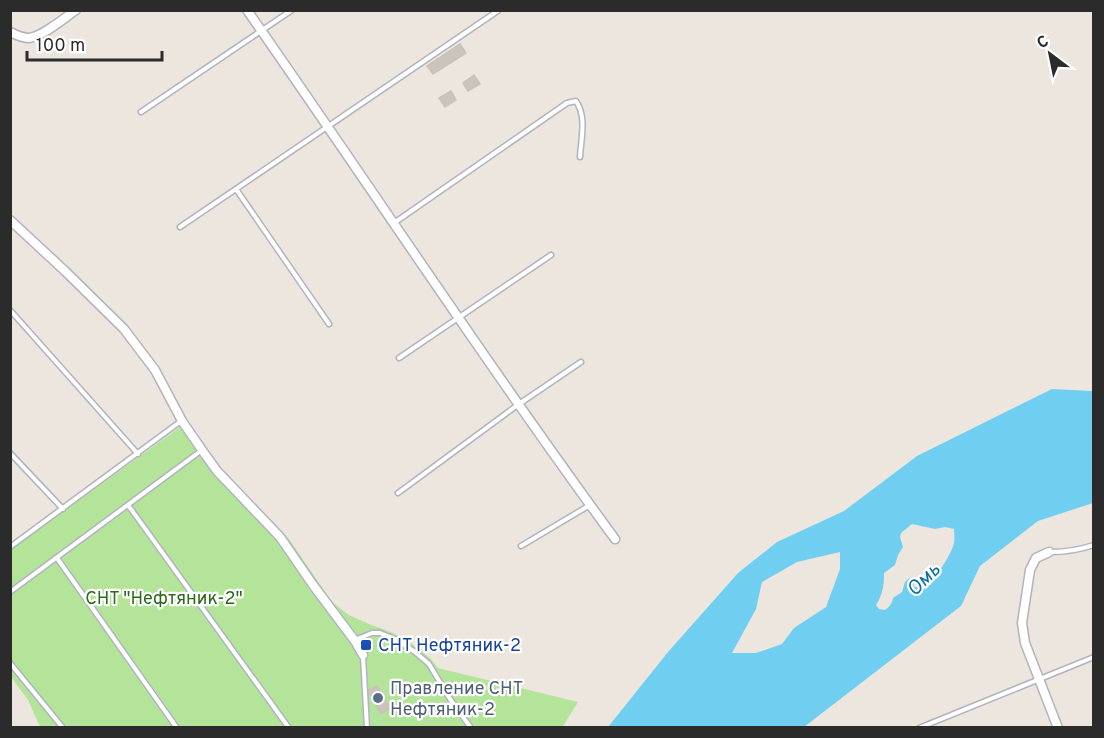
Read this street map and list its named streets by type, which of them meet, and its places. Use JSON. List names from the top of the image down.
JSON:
{
  "water": ["Омь"],
  "parks": ["СНТ \"Нефтяник-2\""],
  "places": {
    "transit": ["СНТ Нефтяник-2"],
    "other": ["Правление СНТ Нефтяник-2"]
  },
  "scale_bar": "100 m",
  "north": "top left"
}
